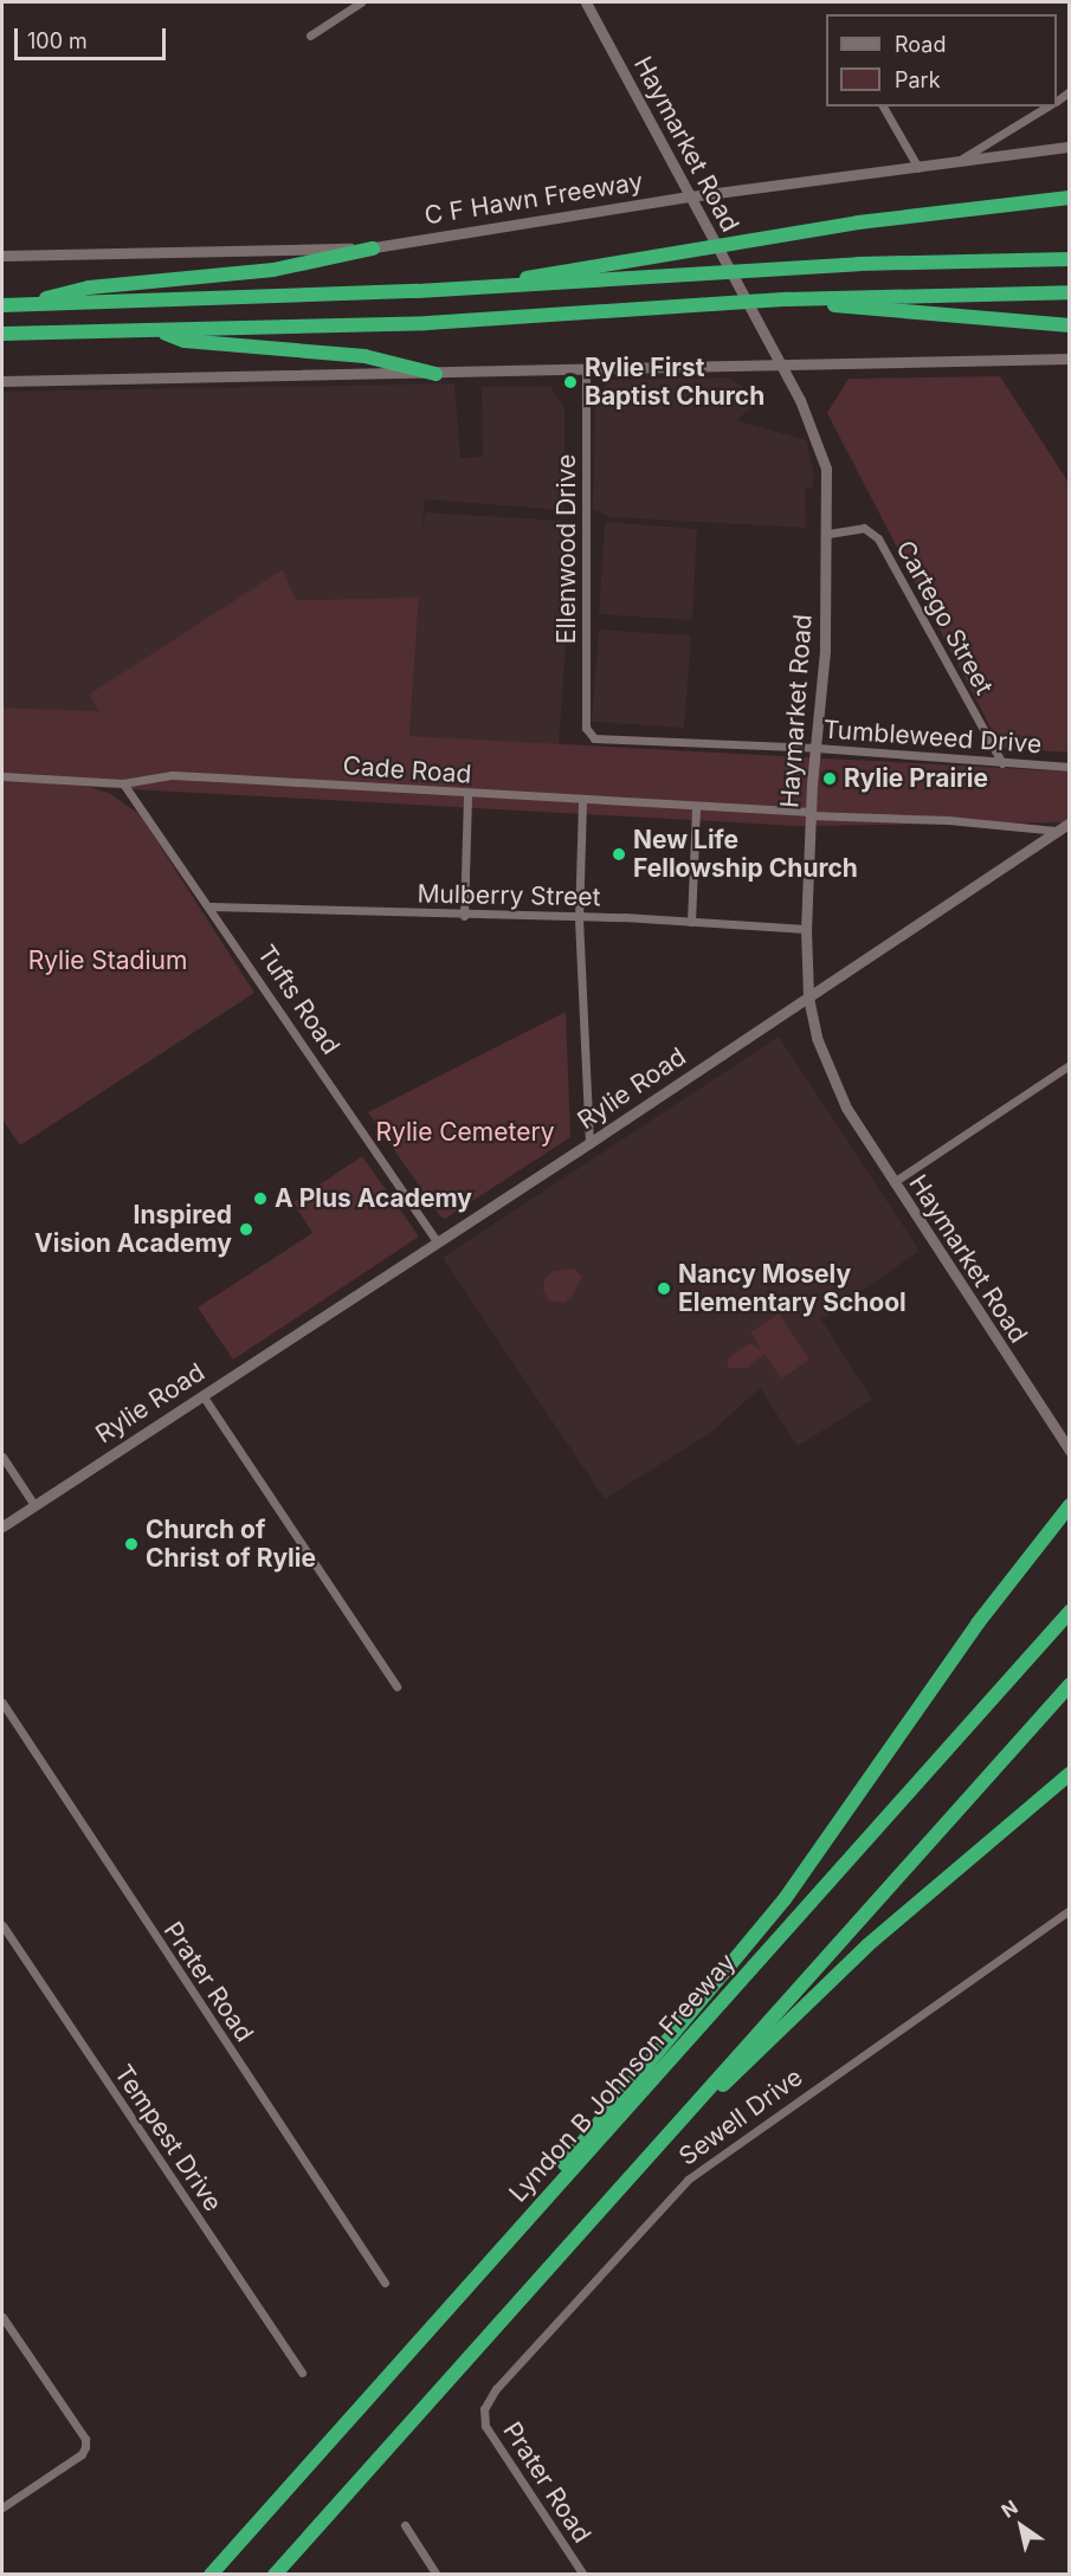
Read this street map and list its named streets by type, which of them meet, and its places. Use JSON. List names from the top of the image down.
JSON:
{
  "streets": {
    "highway": ["Lyndon B Johnson Freeway"],
    "street": [
      "Haymarket Road",
      "C F Hawn Freeway",
      "Ellenwood Drive",
      "Cartego Street",
      "Tumbleweed Drive",
      "Cade Road",
      "Mulberry Street",
      "Tufts Road",
      "Rylie Road",
      "Prater Road",
      "Sewell Drive",
      "Tempest Drive"
    ]
  },
  "crossings": [
    ["Haymarket Road", "C F Hawn Freeway"],
    ["Haymarket Road", "Cartego Street"],
    ["Haymarket Road", "Tumbleweed Drive"],
    ["Haymarket Road", "Cade Road"],
    ["Haymarket Road", "Mulberry Street"],
    ["Haymarket Road", "Rylie Road"],
    ["Ellenwood Drive", "Tumbleweed Drive"],
    ["Cartego Street", "Tumbleweed Drive"],
    ["Cade Road", "Tufts Road"],
    ["Cade Road", "Rylie Road"],
    ["Mulberry Street", "Tufts Road"],
    ["Tufts Road", "Rylie Road"],
    ["Prater Road", "Sewell Drive"]
  ],
  "parks": ["Rylie Stadium", "Rylie Cemetery"],
  "places": [
    "Rylie First Baptist Church",
    "Rylie Prairie",
    "New Life Fellowship Church",
    "A Plus Academy",
    "Inspired Vision Academy",
    "Nancy Mosely Elementary School",
    "Church of Christ of Rylie"
  ],
  "legend": ["Road", "Park"],
  "scale_bar": "100 m",
  "north": "top left"
}
